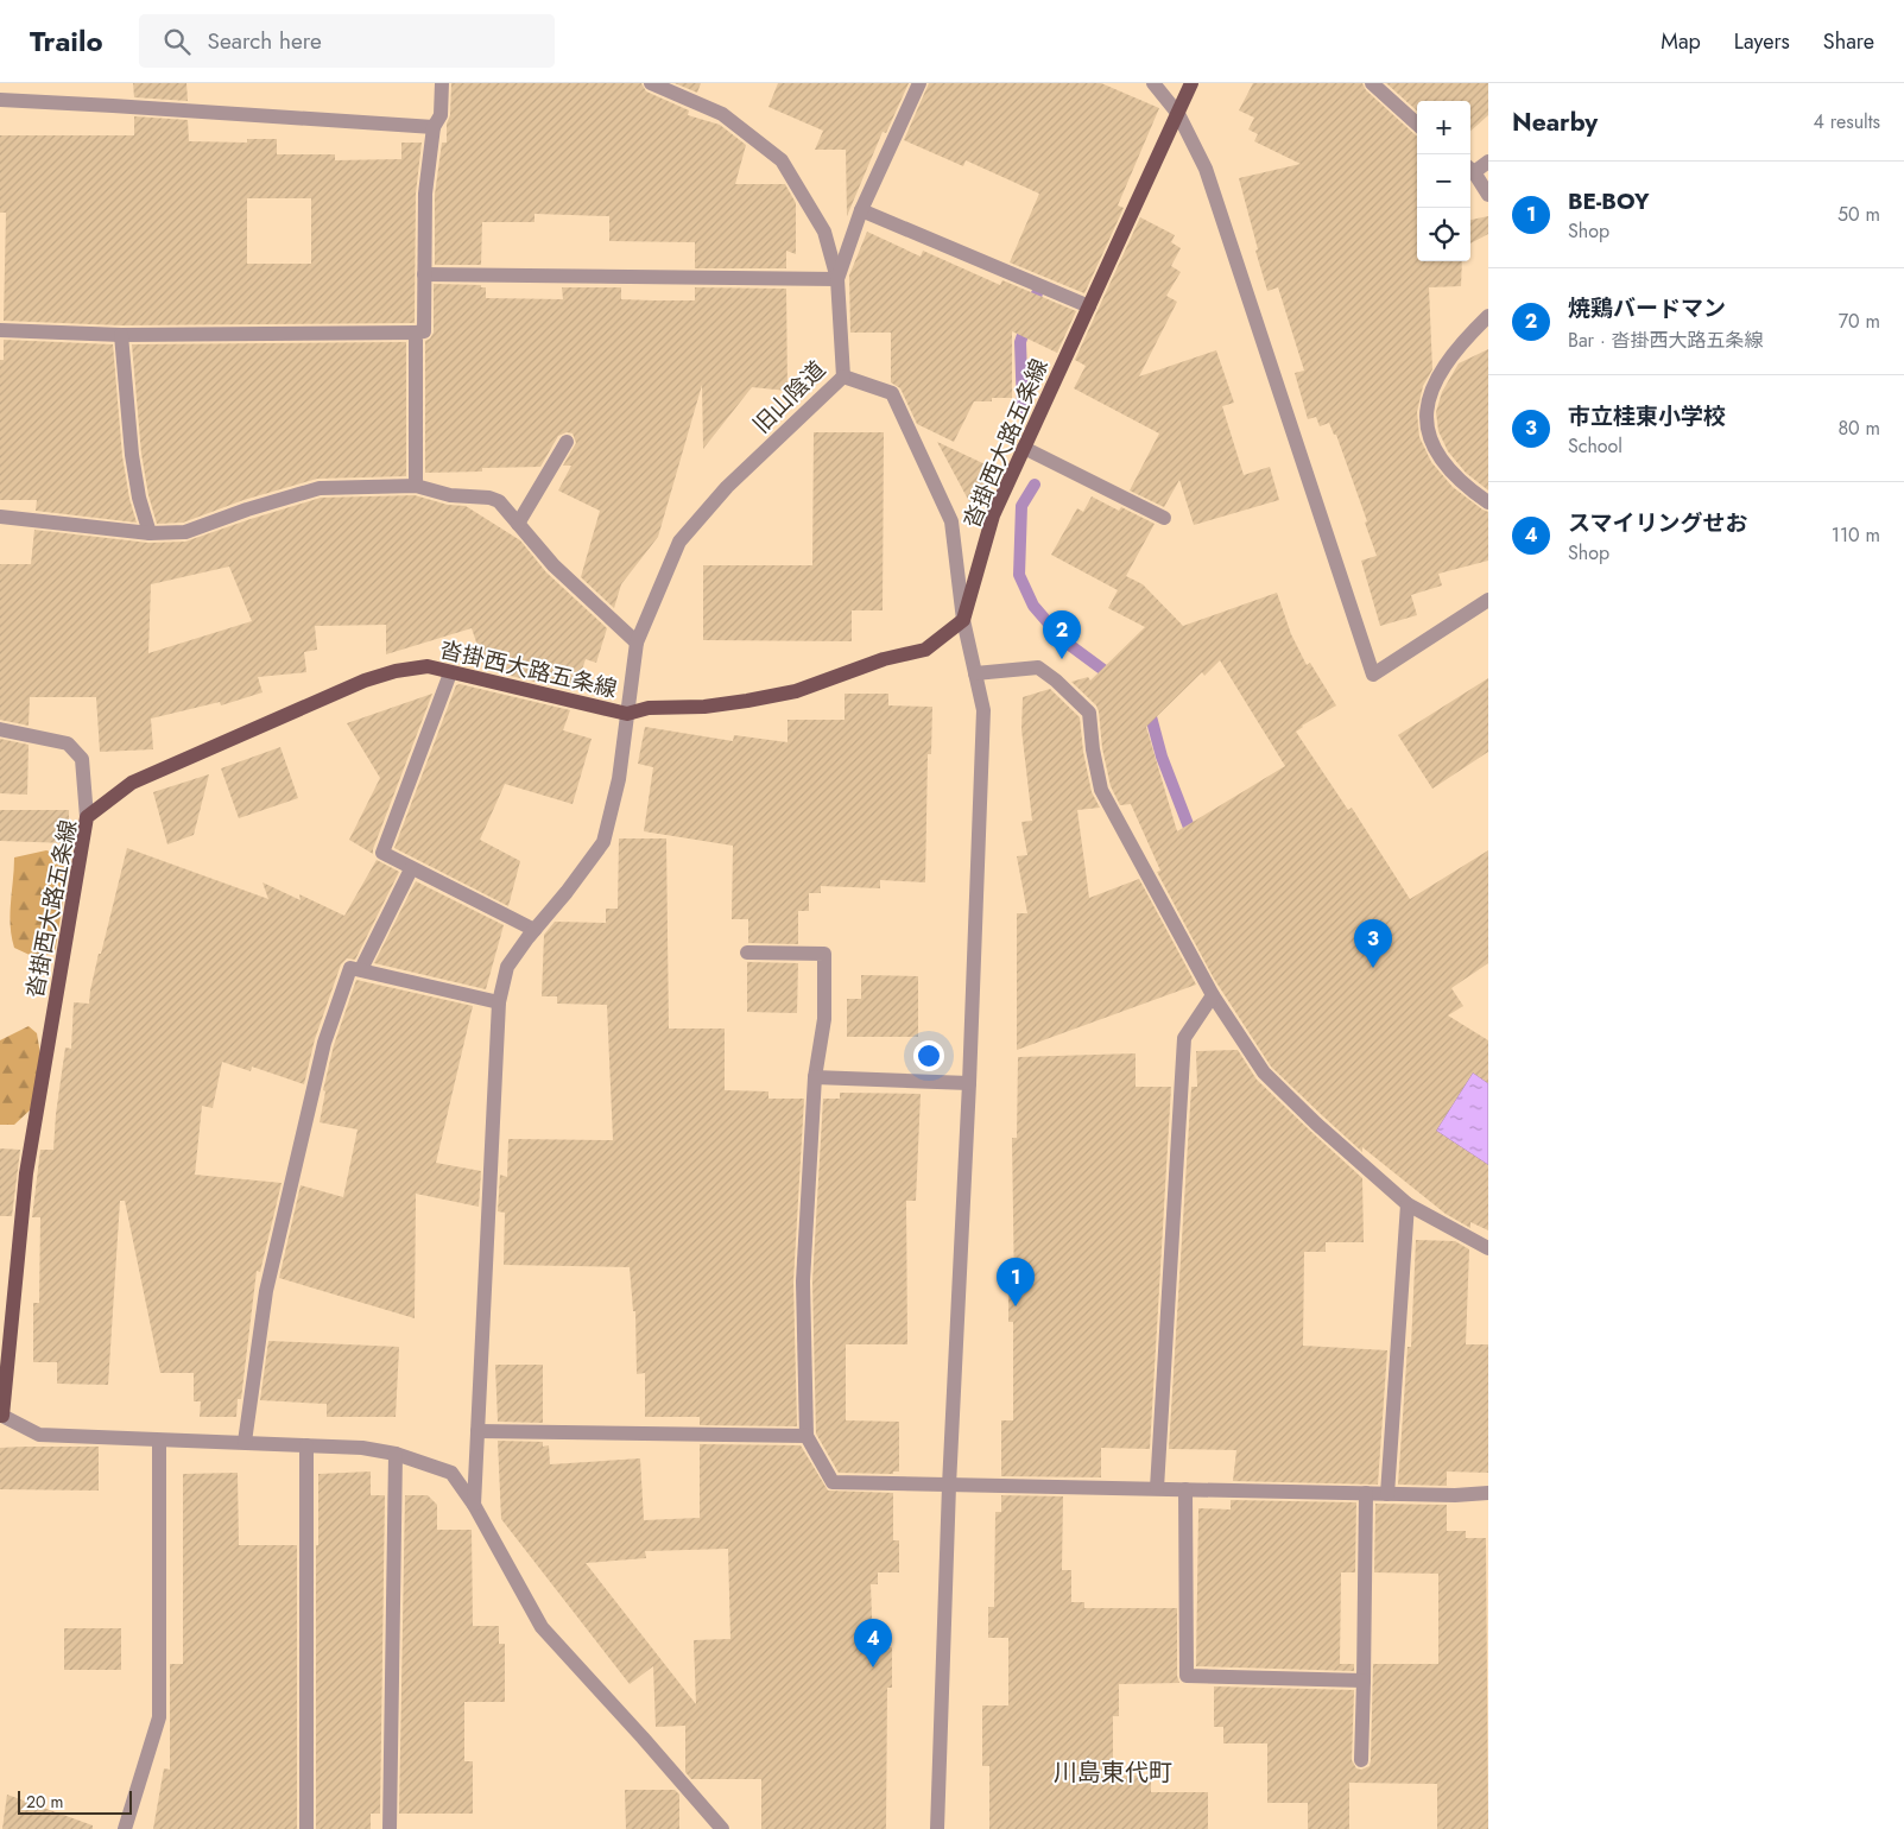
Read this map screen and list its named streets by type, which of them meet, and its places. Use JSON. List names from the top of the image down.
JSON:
{
  "streets": {
    "main road": ["沓掛西大路五条線"],
    "street": ["旧山陰道"]
  },
  "crossings": [
    ["旧山陰道", "沓掛西大路五条線"]
  ],
  "districts": ["川島東代町"],
  "scale_bar": "20 m",
  "page": {
    "header": "Trailo",
    "search": "Search here",
    "nav": ["Map", "Layers", "Share"],
    "heading": ["Nearby", "4 results"],
    "map_buttons": ["+", "−"],
    "list": [
      {
        "mark": "1",
        "name": "BE-BOY",
        "note": "Shop",
        "value": "50 m"
      },
      {
        "mark": "2",
        "name": "焼鶏バードマン",
        "note": "Bar · 沓掛西大路五条線",
        "value": "70 m"
      },
      {
        "mark": "3",
        "name": "市立桂東小学校",
        "note": "School",
        "value": "80 m"
      },
      {
        "mark": "4",
        "name": "スマイリングせお",
        "note": "Shop",
        "value": "110 m"
      }
    ],
    "pins": [
      "2",
      "3",
      "1",
      "4"
    ],
    "scale": "20 m"
  }
}
